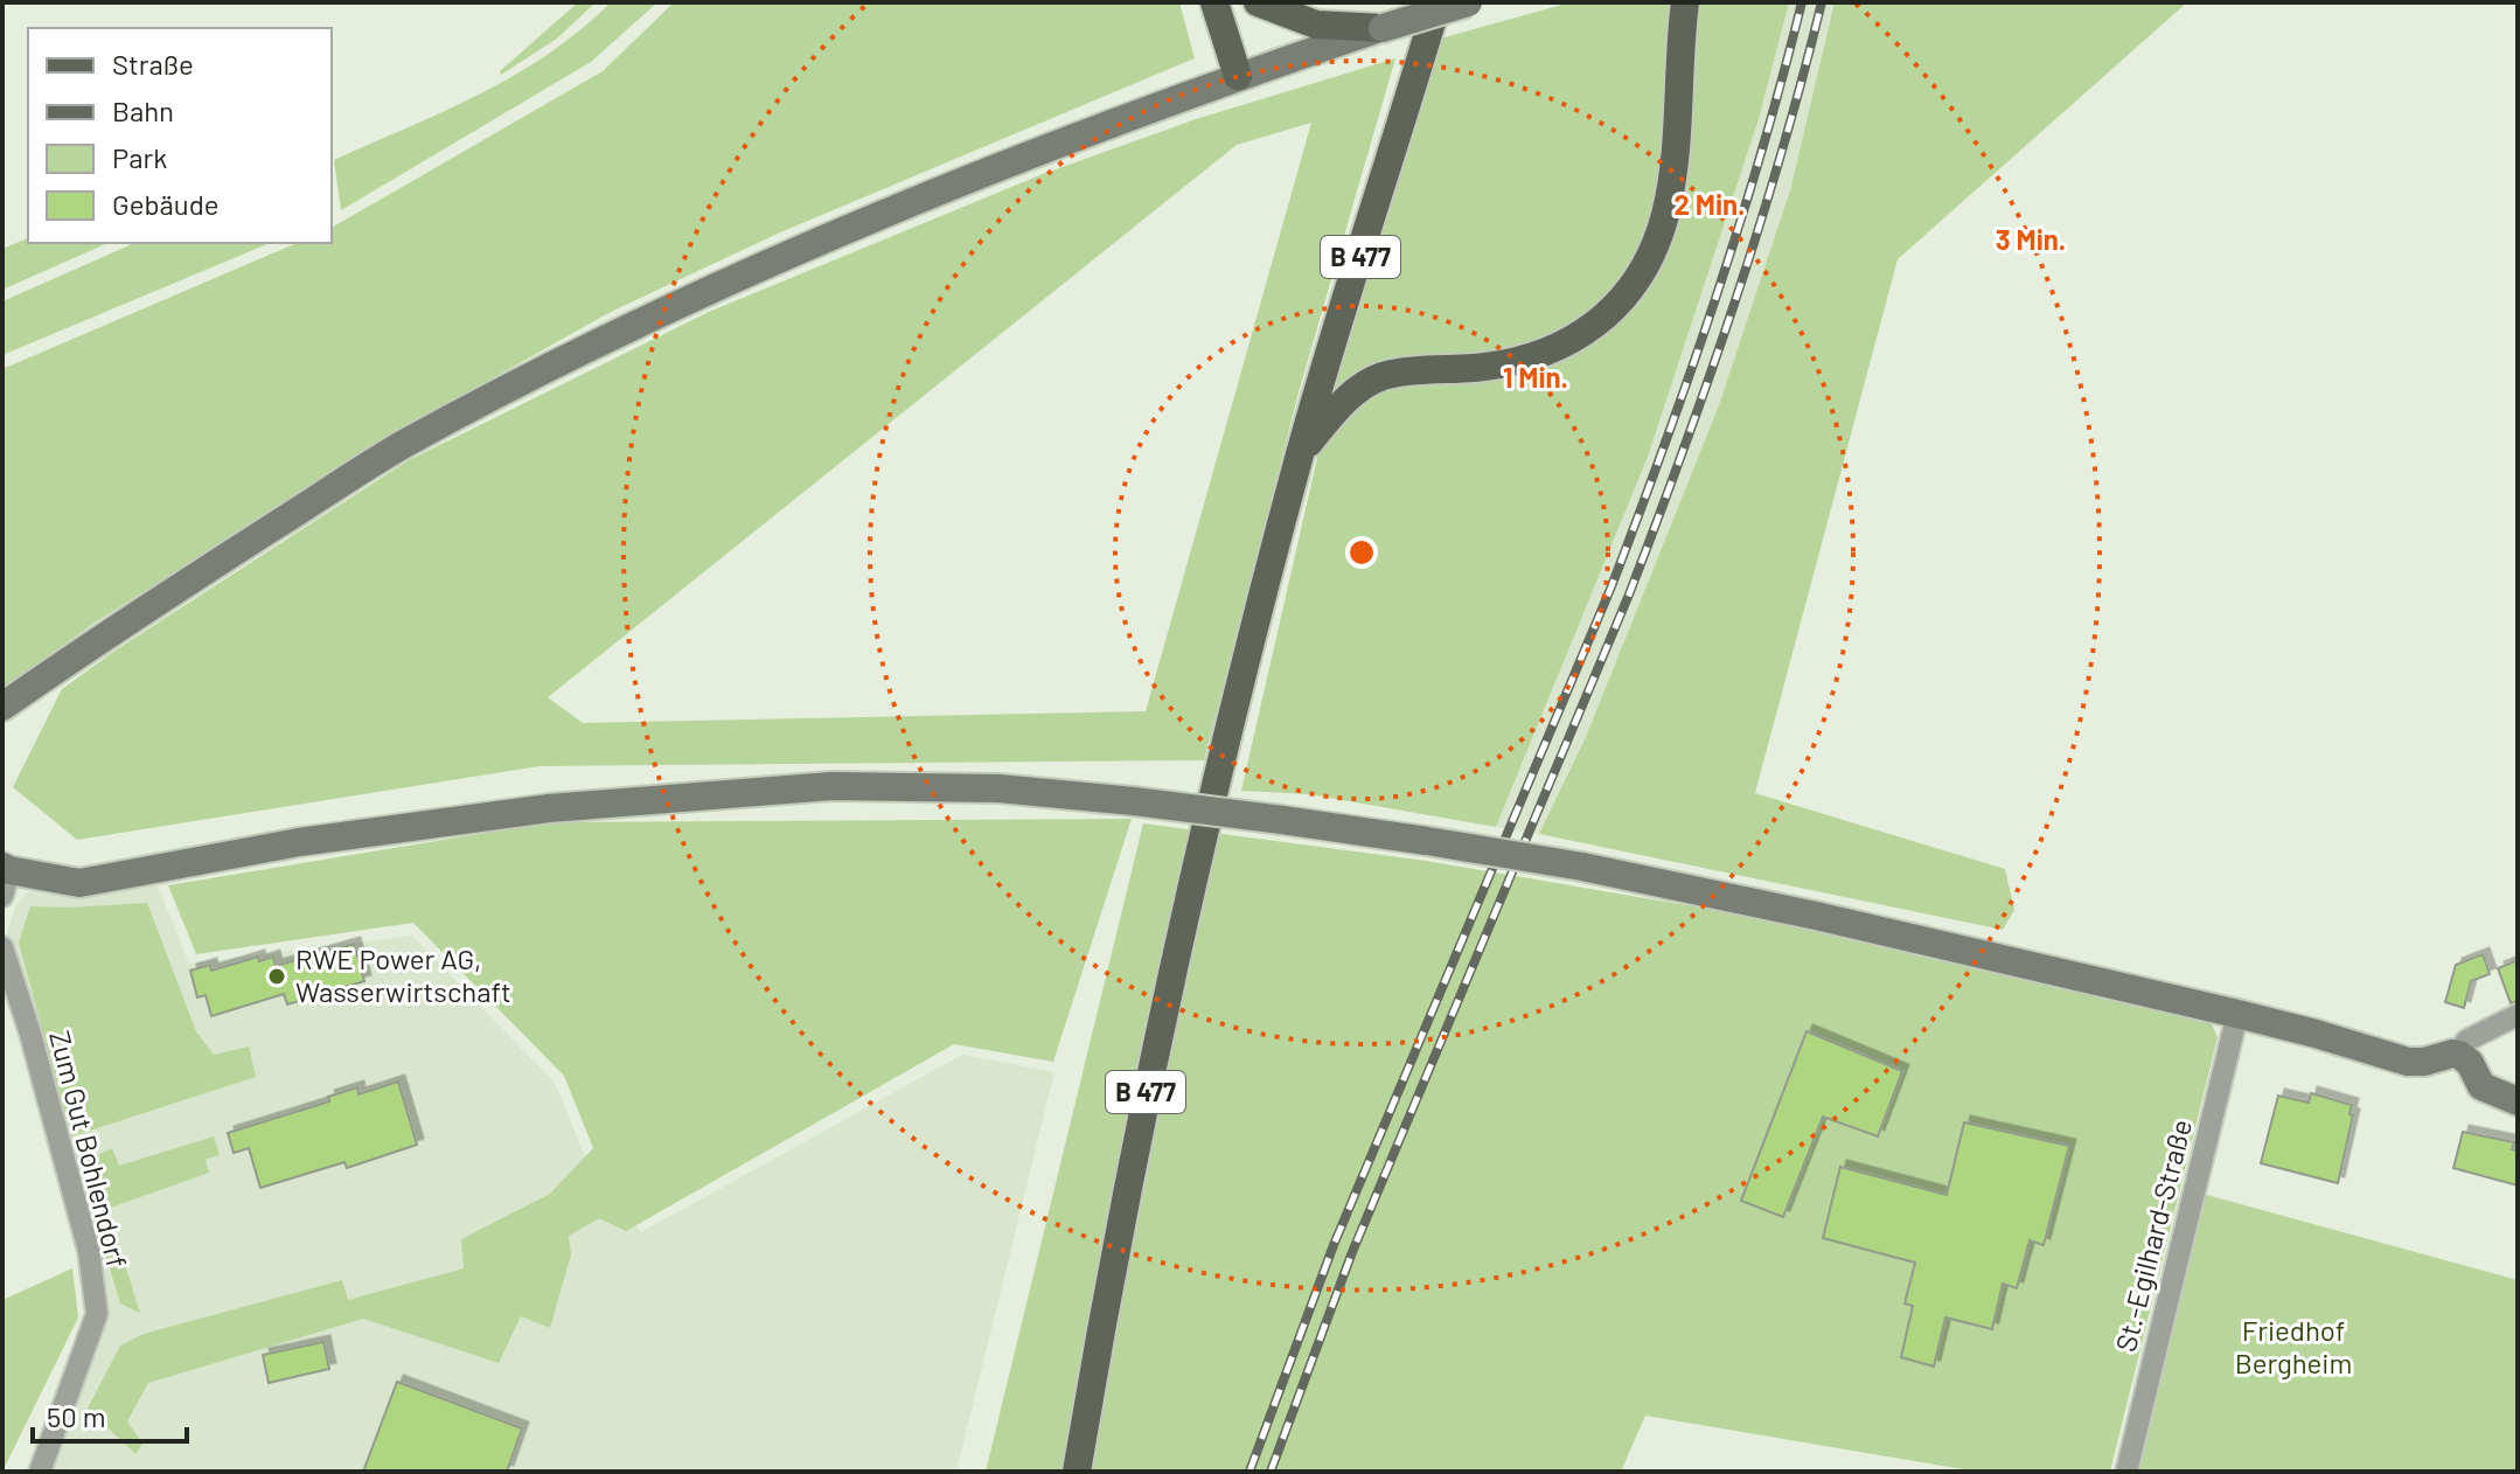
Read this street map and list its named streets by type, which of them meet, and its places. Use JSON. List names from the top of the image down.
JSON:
{
  "streets": {
    "main road": ["B 477"],
    "street": ["Zum Gut Bohlendorf", "St.-Egilhard-Straße"]
  },
  "parks": ["Friedhof Bergheim"],
  "places": ["RWE Power AG, Wasserwirtschaft"],
  "legend": [
    "Straße",
    "Bahn",
    "Park",
    "Gebäude"
  ],
  "scale_bar": "50 m",
  "rings": ["2 Min.", "3 Min.", "1 Min."]
}
